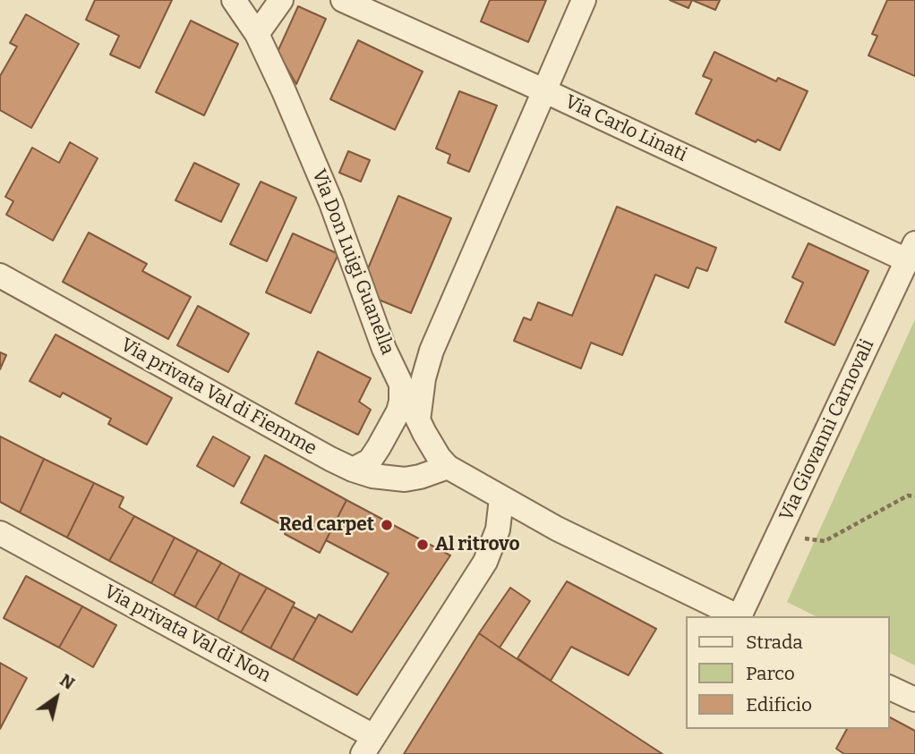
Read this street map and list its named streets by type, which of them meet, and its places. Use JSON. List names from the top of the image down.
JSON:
{
  "streets": {
    "street": [
      "Via Carlo Linati",
      "Via Don Luigi Guanella",
      "Via privata Val di Fiemme",
      "Via Giovanni Carnovali",
      "Via privata Val di Non"
    ]
  },
  "crossings": [
    ["Via Carlo Linati", "Via Giovanni Carnovali"],
    ["Via Don Luigi Guanella", "Via privata Val di Fiemme"]
  ],
  "places": ["Red carpet", "Al ritrovo"],
  "legend": ["Strada", "Parco", "Edificio"],
  "north": "top right"
}
